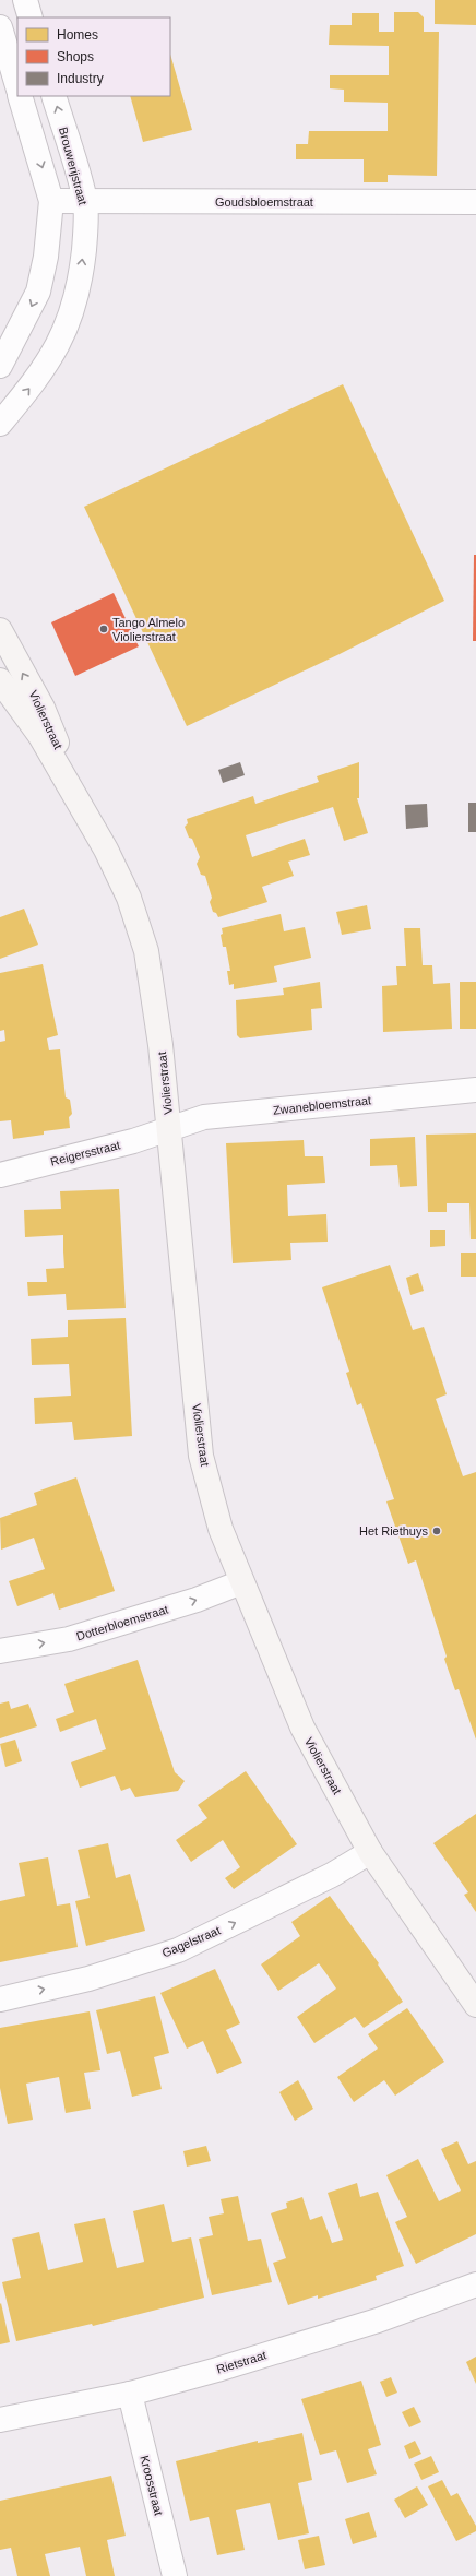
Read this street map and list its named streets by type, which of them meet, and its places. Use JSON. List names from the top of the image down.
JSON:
{
  "streets": {
    "main road": ["Violierstraat"],
    "street": [
      "Brouwerijstraat",
      "Goudsbloemstraat",
      "Zwanebloemstraat",
      "Reigersstraat",
      "Dotterbloemstraat",
      "Gagelstraat",
      "Rietstraat",
      "Kroosstraat"
    ]
  },
  "crossings": [
    ["Brouwerijstraat", "Goudsbloemstraat"],
    ["Violierstraat", "Zwanebloemstraat"],
    ["Violierstraat", "Reigersstraat"],
    ["Violierstraat", "Dotterbloemstraat"],
    ["Violierstraat", "Gagelstraat"],
    ["Zwanebloemstraat", "Reigersstraat"],
    ["Rietstraat", "Kroosstraat"]
  ],
  "one_way": ["Dotterbloemstraat", "Gagelstraat"],
  "places": ["Tango Almelo Violierstraat", "Het Riethuys"],
  "legend": ["Homes", "Shops", "Industry"]
}
